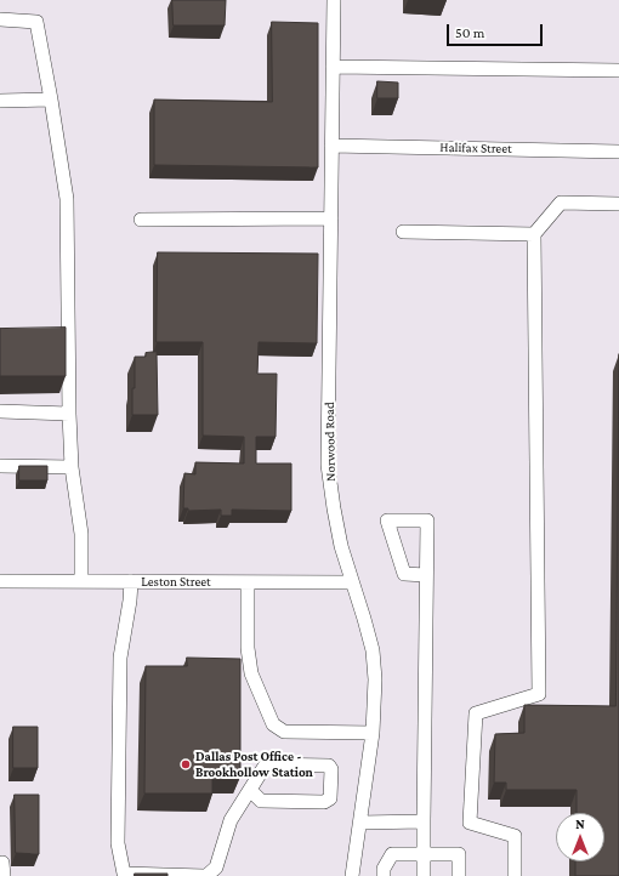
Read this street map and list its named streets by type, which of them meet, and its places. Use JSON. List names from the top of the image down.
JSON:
{
  "streets": {
    "street": ["Halifax Street", "Norwood Road", "Leston Street"]
  },
  "crossings": [
    ["Halifax Street", "Norwood Road"],
    ["Norwood Road", "Leston Street"]
  ],
  "places": ["Dallas Post Office - Brookhollow Station"],
  "scale_bar": "50 m",
  "north": "top"
}
